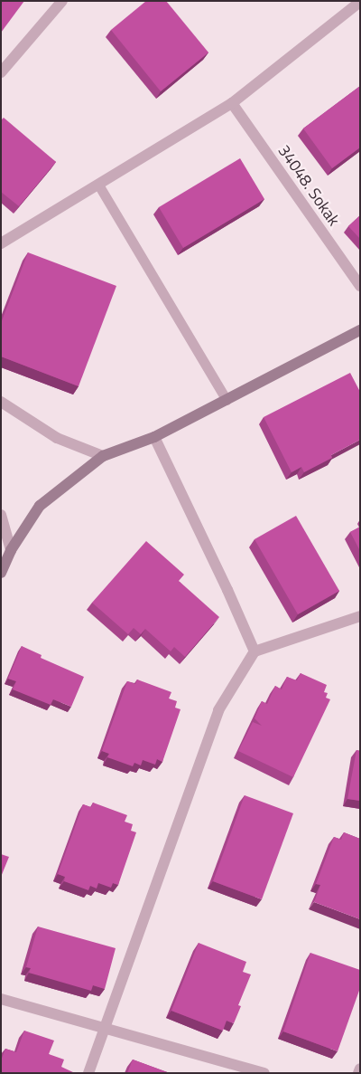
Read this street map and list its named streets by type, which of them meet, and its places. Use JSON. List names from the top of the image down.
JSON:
{
  "streets": {
    "street": ["34048. Sokak"]
  }
}
